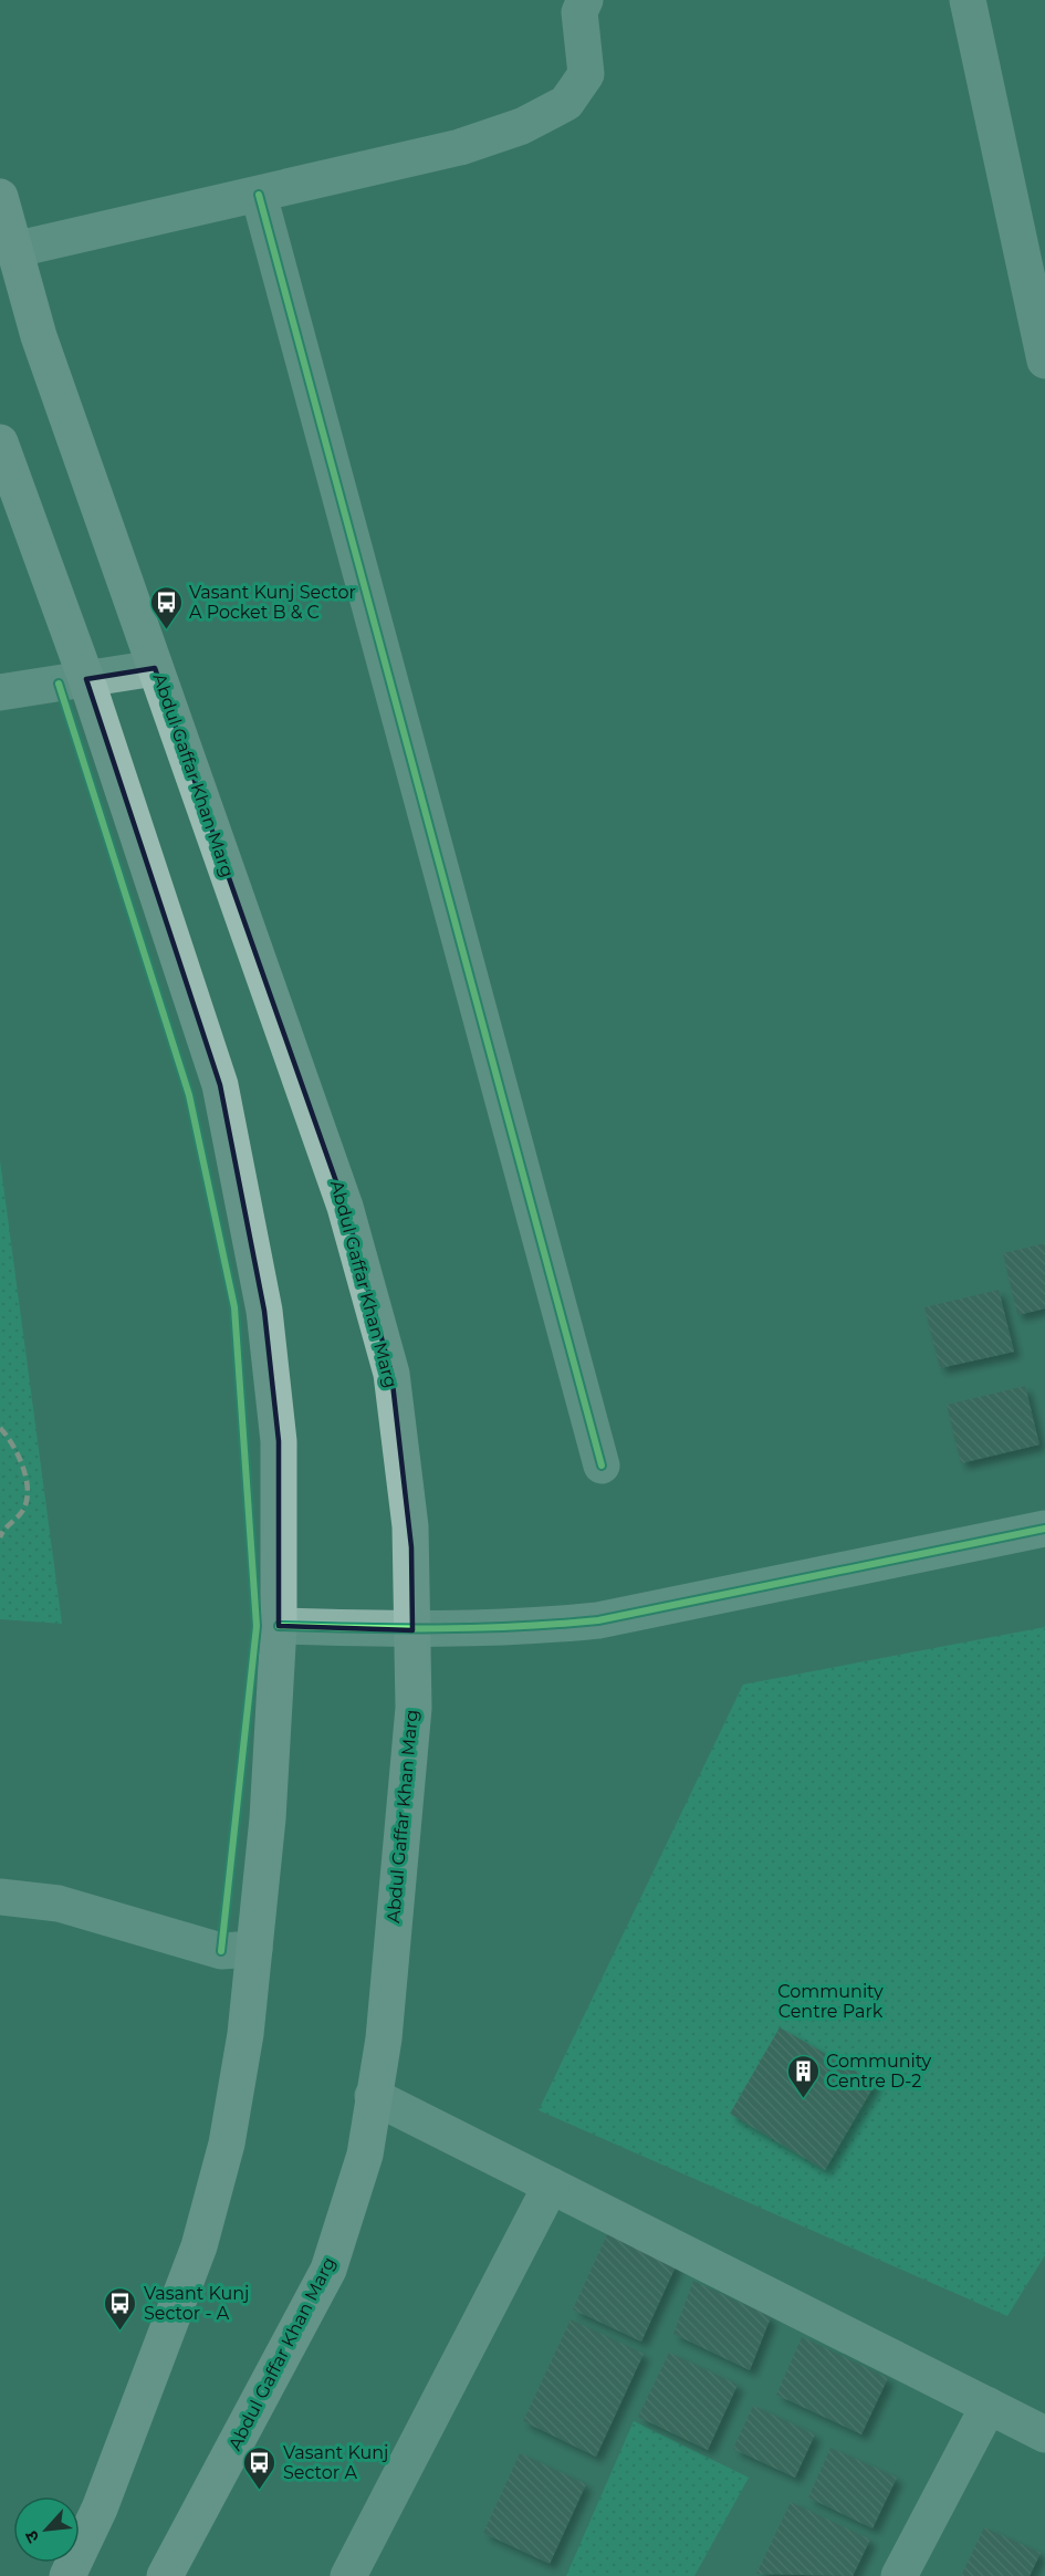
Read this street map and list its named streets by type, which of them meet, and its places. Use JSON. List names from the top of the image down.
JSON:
{
  "streets": {
    "main road": ["Abdul Gaffar Khan Marg"]
  },
  "parks": ["Community Centre Park"],
  "places": {
    "bus stop": ["Vasant Kunj Sector A Pocket B & C", "Vasant Kunj Sector - A", "Vasant Kunj Sector A"],
    "building": ["Community Centre D-2"]
  },
  "north": "bottom left"
}
